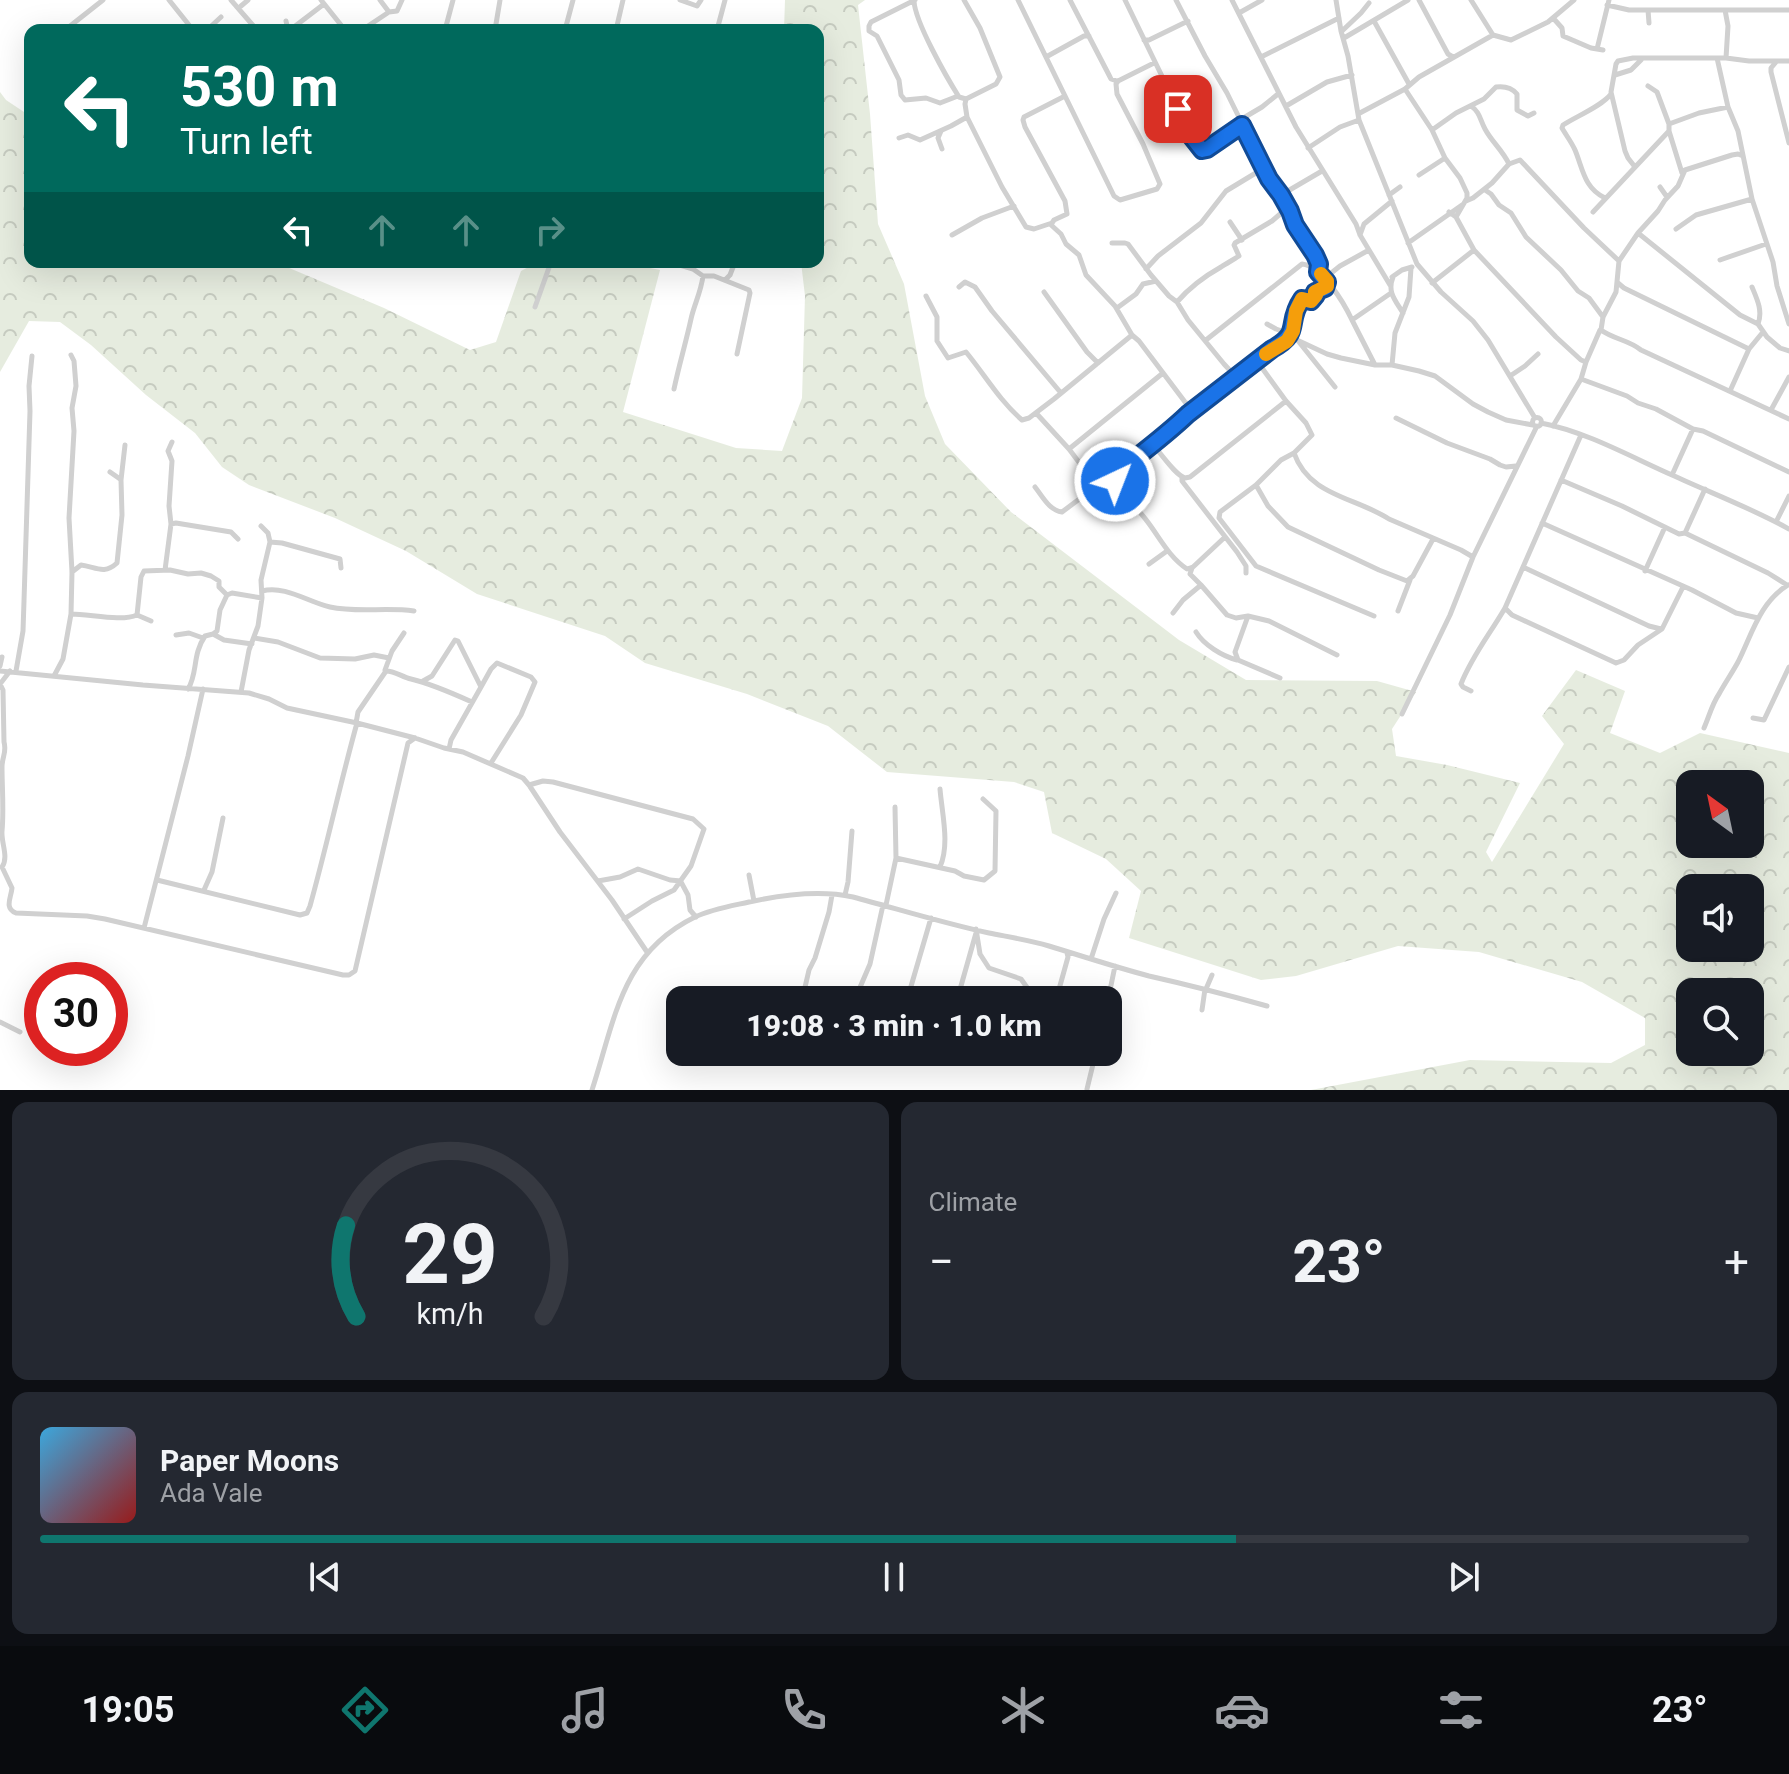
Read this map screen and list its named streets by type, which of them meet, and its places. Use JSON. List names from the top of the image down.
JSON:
{
  "north": "top left",
  "page": {
    "turn": ["530 m", "Turn left"],
    "limit": "30",
    "trip": "19:08 · 3 min · 1.0 km",
    "tile": "Climate",
    "heat": ["−", "23°", "+"],
    "song": ["Paper Moons", "Ada Vale"],
    "tabs": ["19:05", "23°"],
    "gauge": ["29", "km/h"]
  }
}
